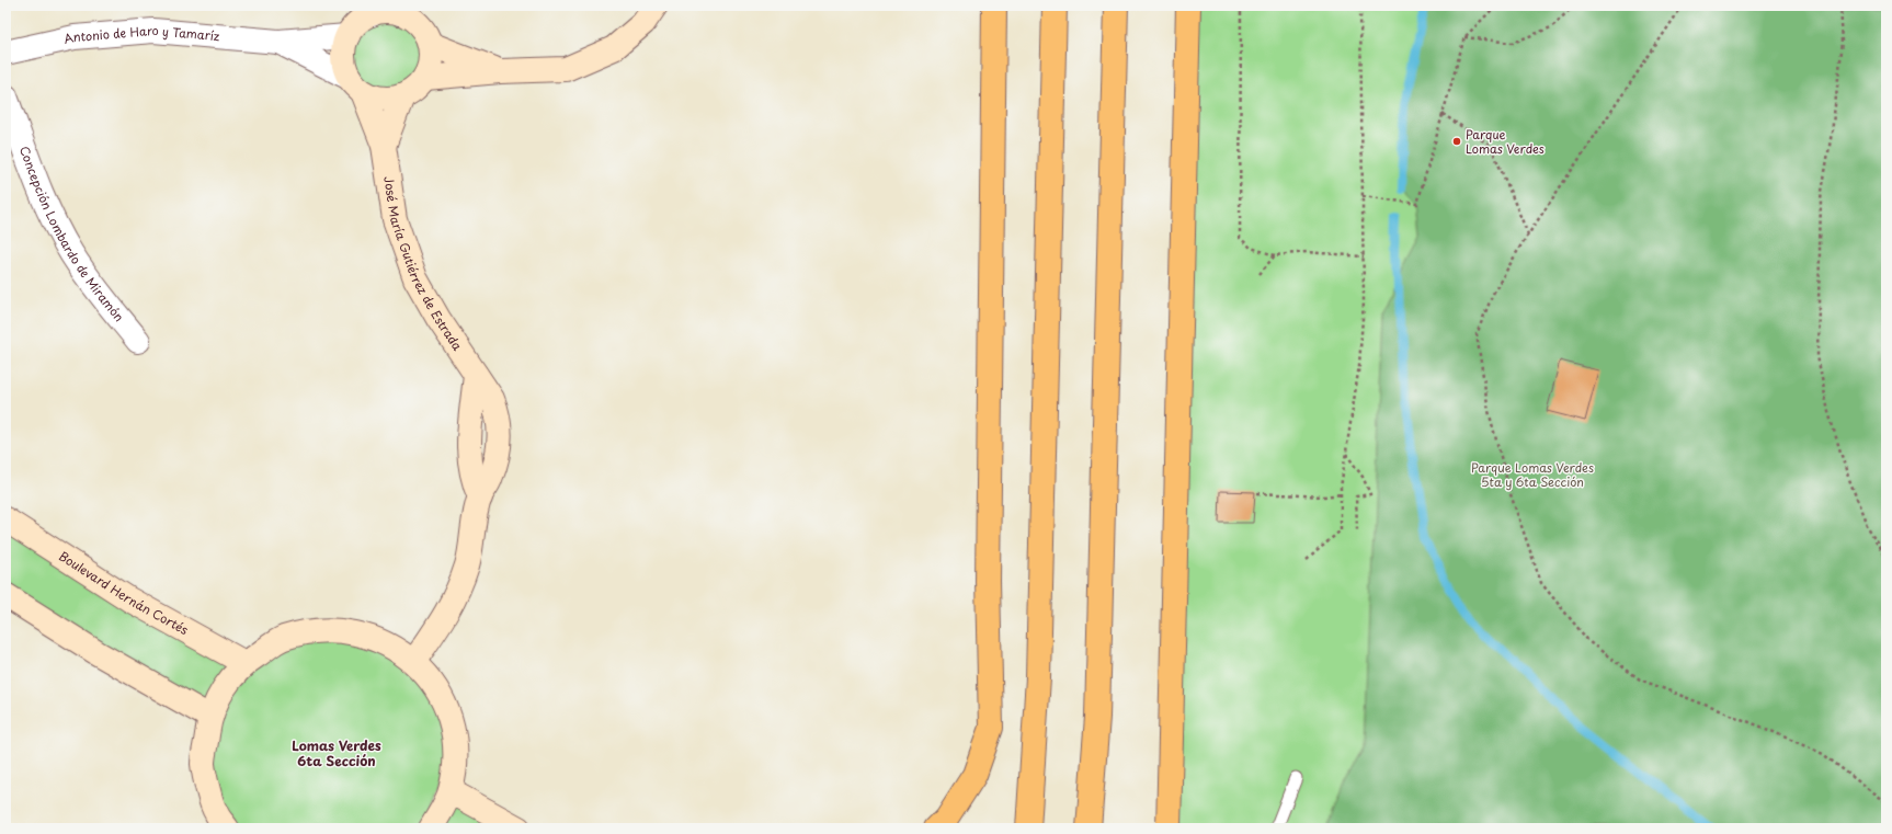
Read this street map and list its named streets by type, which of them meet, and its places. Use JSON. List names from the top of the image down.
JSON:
{
  "streets": {
    "street": [
      "Antonio de Haro y Tamaríz",
      "Concepción Lombardo de Miramón",
      "José María Gutiérrez de Estrada",
      "Boulevard Hernán Cortés"
    ]
  },
  "crossings": [
    ["Antonio de Haro y Tamaríz", "José María Gutiérrez de Estrada"]
  ],
  "districts": ["Lomas Verdes 6ta Sección"],
  "parks": ["Parque Lomas Verdes 5ta y 6ta Sección"],
  "places": ["Parque Lomas Verdes"]
}
